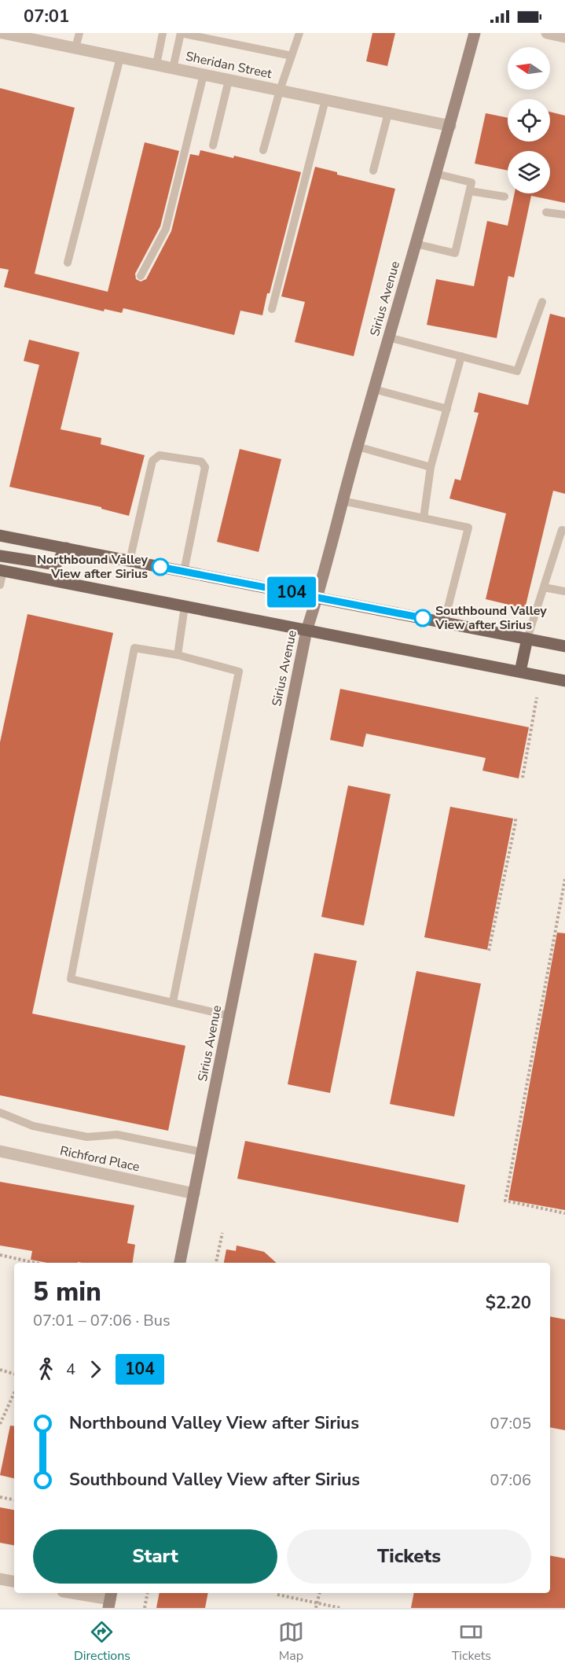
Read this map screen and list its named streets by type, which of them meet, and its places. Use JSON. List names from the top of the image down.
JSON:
{
  "streets": {
    "street": ["Sheridan Street", "Sirius Avenue", "Richford Place"]
  },
  "crossings": [
    ["Sheridan Street", "Sirius Avenue"],
    ["Sirius Avenue", "Richford Place"]
  ],
  "places": ["Northbound Valley View after Sirius", "Southbound Valley View after Sirius"],
  "lines": ["bus line 104"],
  "north": "left",
  "page": {
    "status": "07:01",
    "on_map": "104",
    "heading": ["5 min", "07:01 – 07:06 · Bus", "$2.20"],
    "legs": ["4", "104"],
    "list": [
      {
        "name": "Northbound Valley View after Sirius",
        "value": "07:05"
      },
      {
        "name": "Southbound Valley View after Sirius",
        "value": "07:06"
      }
    ],
    "buttons": ["Start", "Tickets"],
    "tabs": ["Directions", "Map", "Tickets"]
  }
}
